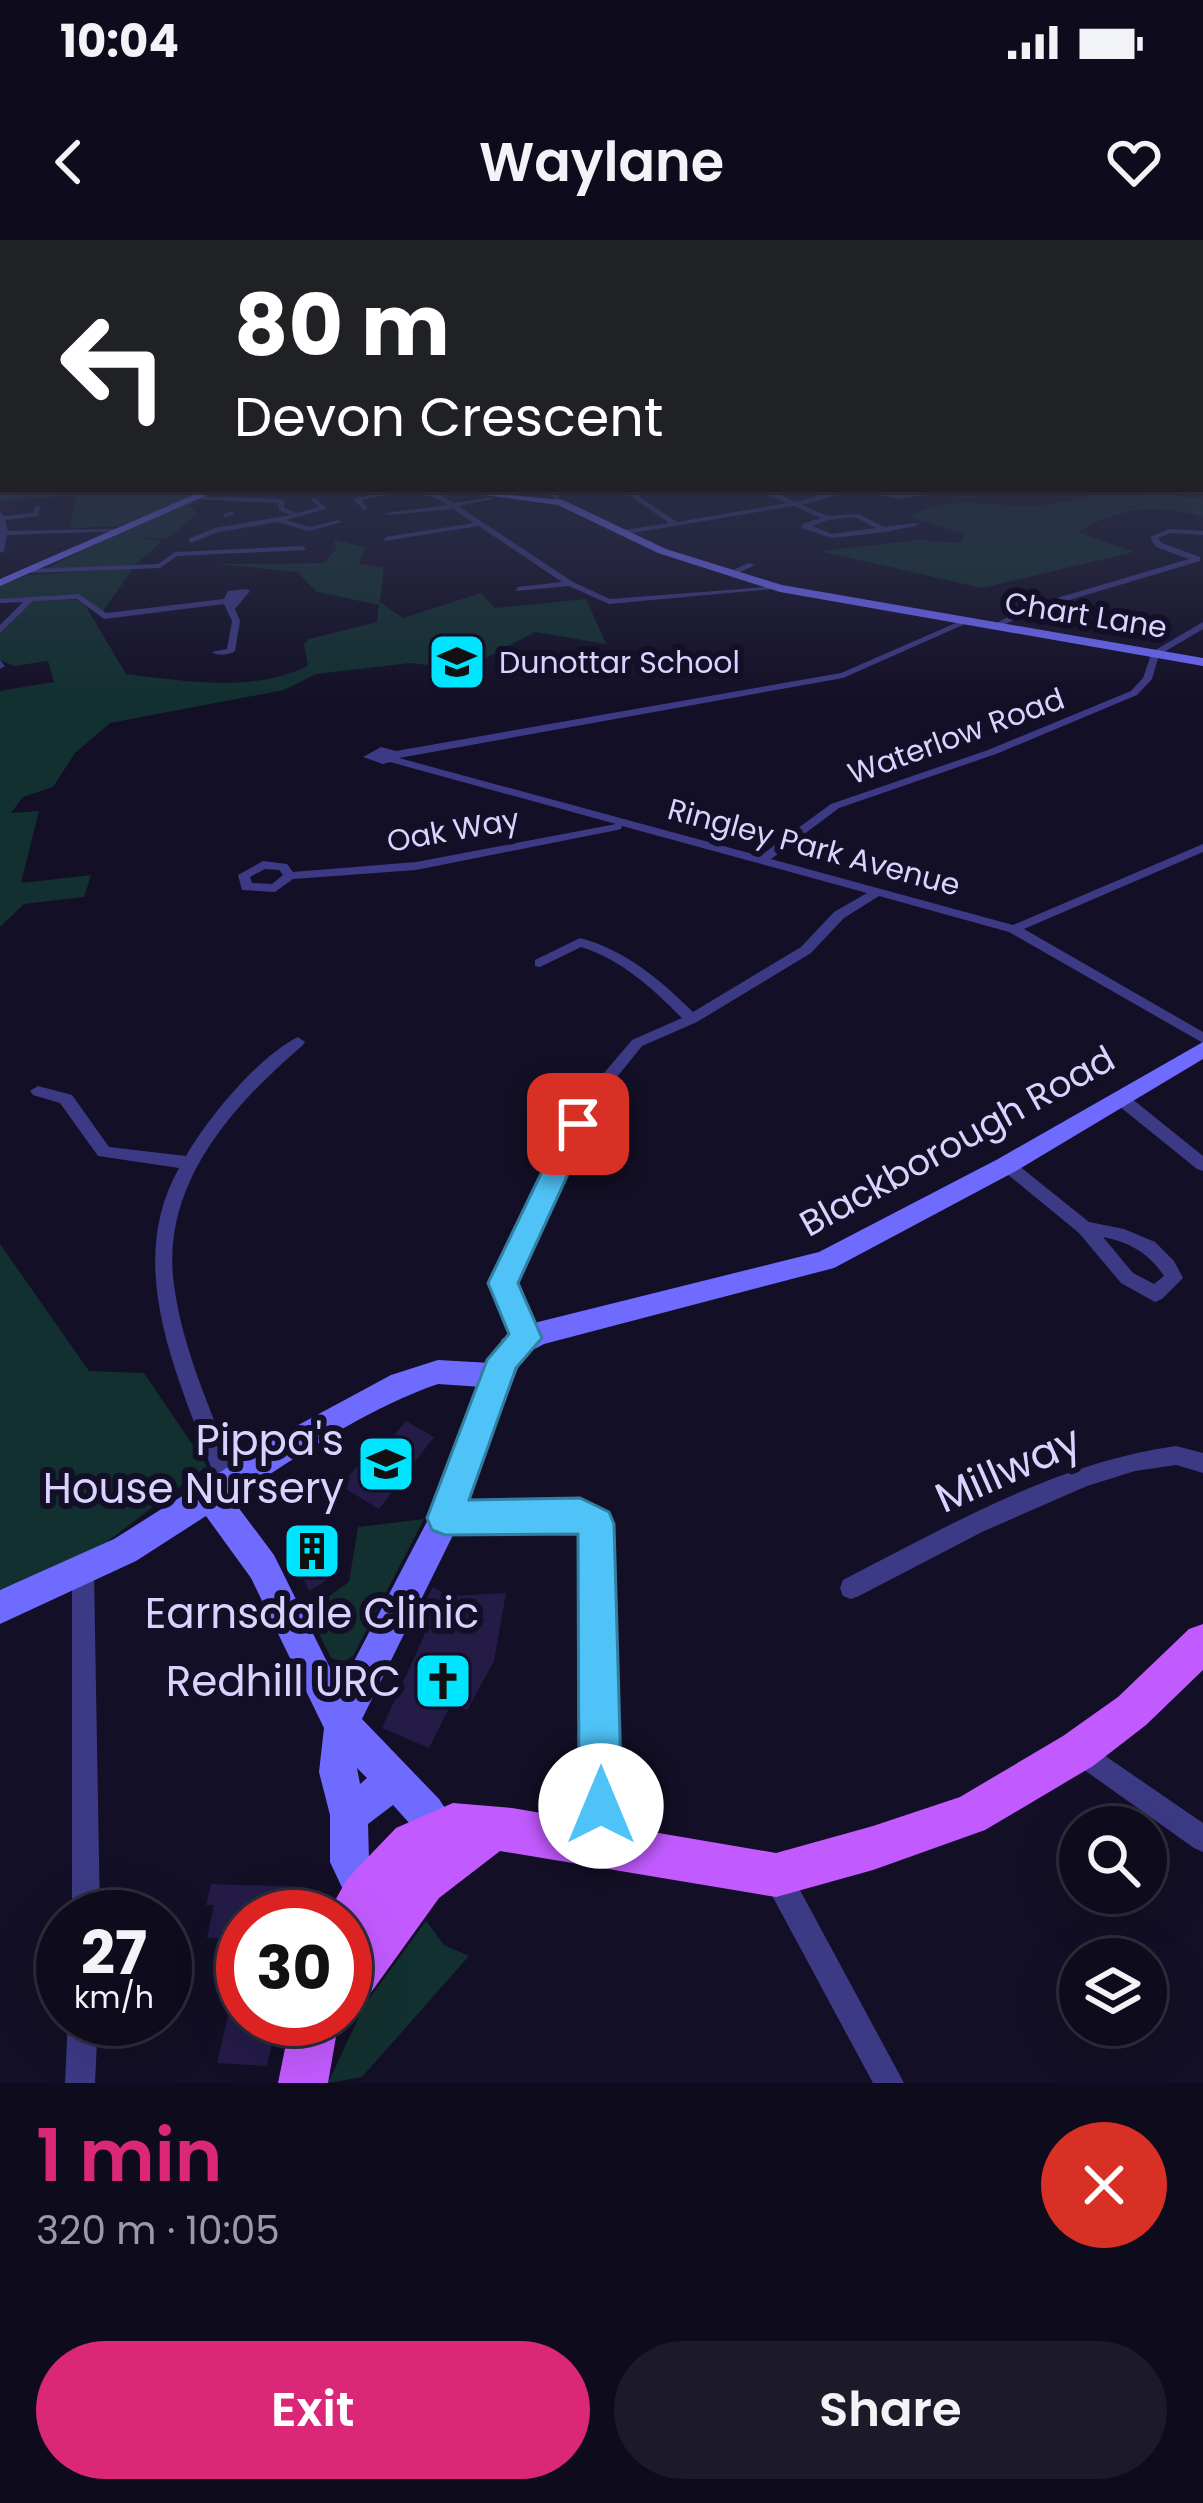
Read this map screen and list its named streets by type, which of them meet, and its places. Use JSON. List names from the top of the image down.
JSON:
{
  "streets": {
    "street": [
      "Chart Lane",
      "Waterlow Road",
      "Oak Way",
      "Ringley Park Avenue",
      "Blackborough Road",
      "Millway"
    ]
  },
  "crossings": [
    ["Chart Lane", "Waterlow Road"],
    ["Chart Lane", "Ringley Park Avenue"],
    ["Waterlow Road", "Ringley Park Avenue"],
    ["Oak Way", "Ringley Park Avenue"]
  ],
  "places": {
    "school or university": ["Dunottar School", "Pippa's House Nursery"],
    "building": ["Earnsdale Clinic"],
    "church": ["Redhill URC"]
  },
  "page": {
    "status": "10:04",
    "header": "Waylane",
    "turn": ["80 m", "Devon Crescent"],
    "speed": "27 km/h",
    "limit": "30",
    "heading": ["1 min", "320 m · 10:05"],
    "buttons": ["Exit", "Share"]
  }
}
